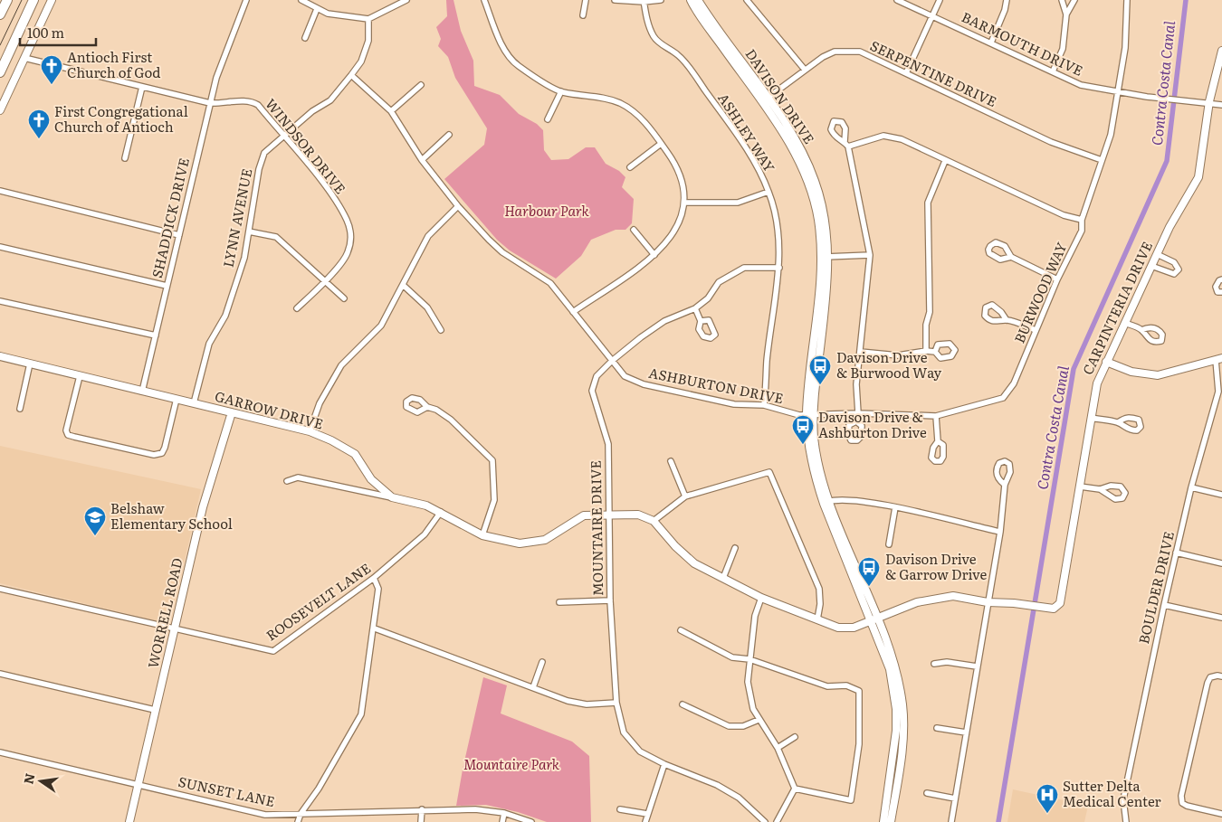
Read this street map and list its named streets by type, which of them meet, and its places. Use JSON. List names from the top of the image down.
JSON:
{
  "streets": {
    "street": [
      "BARMOUTH DRIVE",
      "SERPENTINE DRIVE",
      "DAVISON DRIVE",
      "ASHLEY WAY",
      "WINDSOR DRIVE",
      "SHADDICK DRIVE",
      "LYNN AVENUE",
      "BURWOOD WAY",
      "CARPINTERIA DRIVE",
      "ASHBURTON DRIVE",
      "GARROW DRIVE",
      "MOUNTAIRE DRIVE",
      "BOULDER DRIVE",
      "ROOSEVELT LANE",
      "WORRELL ROAD",
      "SUNSET LANE"
    ]
  },
  "crossings": [
    ["BARMOUTH DRIVE", "BURWOOD WAY"],
    ["BARMOUTH DRIVE", "CARPINTERIA DRIVE"],
    ["SERPENTINE DRIVE", "DAVISON DRIVE"],
    ["SERPENTINE DRIVE", "BURWOOD WAY"],
    ["DAVISON DRIVE", "BURWOOD WAY"],
    ["DAVISON DRIVE", "ASHBURTON DRIVE"],
    ["ASHLEY WAY", "ASHBURTON DRIVE"],
    ["ASHLEY WAY", "MOUNTAIRE DRIVE"],
    ["WINDSOR DRIVE", "SHADDICK DRIVE"],
    ["WINDSOR DRIVE", "LYNN AVENUE"],
    ["SHADDICK DRIVE", "GARROW DRIVE"],
    ["LYNN AVENUE", "ASHBURTON DRIVE"],
    ["LYNN AVENUE", "GARROW DRIVE"],
    ["BURWOOD WAY", "ASHBURTON DRIVE"],
    ["ASHBURTON DRIVE", "MOUNTAIRE DRIVE"],
    ["GARROW DRIVE", "MOUNTAIRE DRIVE"],
    ["GARROW DRIVE", "ROOSEVELT LANE"],
    ["GARROW DRIVE", "WORRELL ROAD"],
    ["ROOSEVELT LANE", "WORRELL ROAD"],
    ["WORRELL ROAD", "SUNSET LANE"]
  ],
  "water": ["Contra Costa Canal"],
  "parks": ["Harbour Park", "Mountaire Park"],
  "places": {
    "church": ["Antioch First Church of God", "First Congregational Church of Antioch"],
    "bus stop": ["Davison Drive & Burwood Way", "Davison Drive & Ashburton Drive", "Davison Drive & Garrow Drive"],
    "school or university": ["Belshaw Elementary School"],
    "hospital": ["Sutter Delta Medical Center"]
  },
  "scale_bar": "100 m",
  "north": "left"
}
